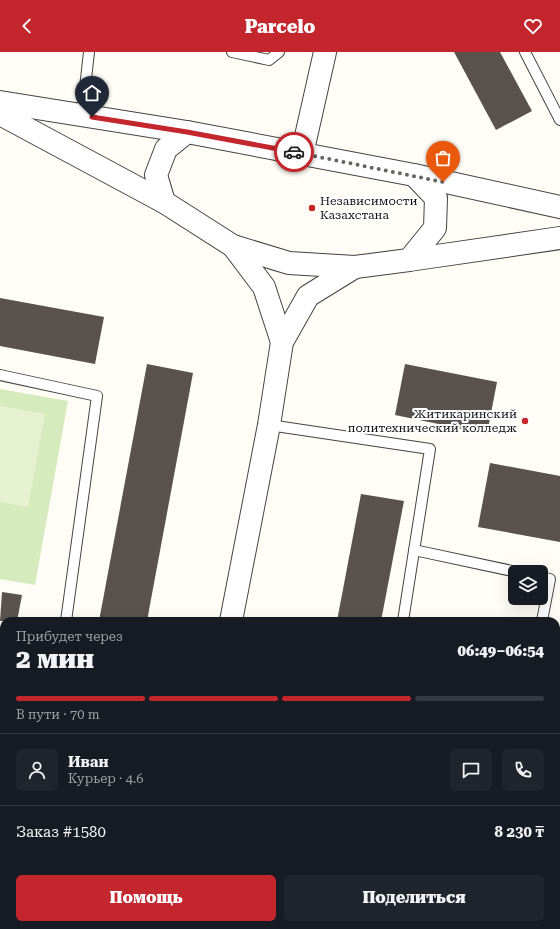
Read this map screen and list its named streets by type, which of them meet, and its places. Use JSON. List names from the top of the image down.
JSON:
{
  "places": ["Независимости Казахстана", "Житикаринский политехнический колледж"],
  "page": {
    "header": "Parcelo",
    "heading": ["2 мин", "Прибудет через", "06:49–06:54"],
    "panel": [
      "Иван",
      "Курьер · 4.6",
      "Заказ #1580",
      "8 230 ₸"
    ],
    "bar": "В пути · 70 m",
    "buttons": ["Помощь", "Поделиться"]
  }
}
